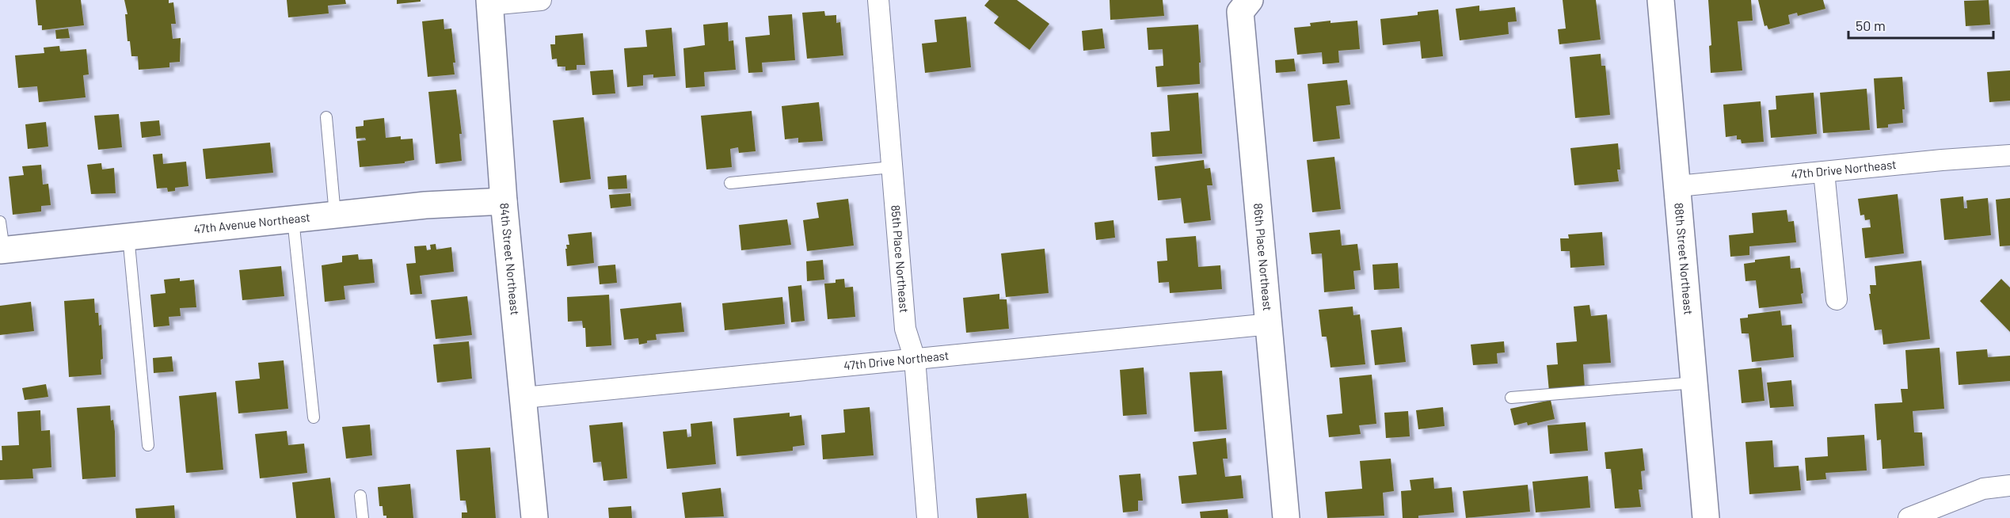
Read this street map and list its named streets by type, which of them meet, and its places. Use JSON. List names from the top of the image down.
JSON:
{
  "streets": {
    "street": [
      "47th Drive Northeast",
      "47th Avenue Northeast",
      "86th Place Northeast",
      "84th Street Northeast",
      "88th Street Northeast",
      "85th Place Northeast"
    ]
  },
  "crossings": [
    ["47th Drive Northeast", "86th Place Northeast"],
    ["47th Drive Northeast", "84th Street Northeast"],
    ["47th Drive Northeast", "88th Street Northeast"],
    ["47th Drive Northeast", "85th Place Northeast"],
    ["47th Avenue Northeast", "84th Street Northeast"]
  ],
  "scale_bar": "50 m"
}
